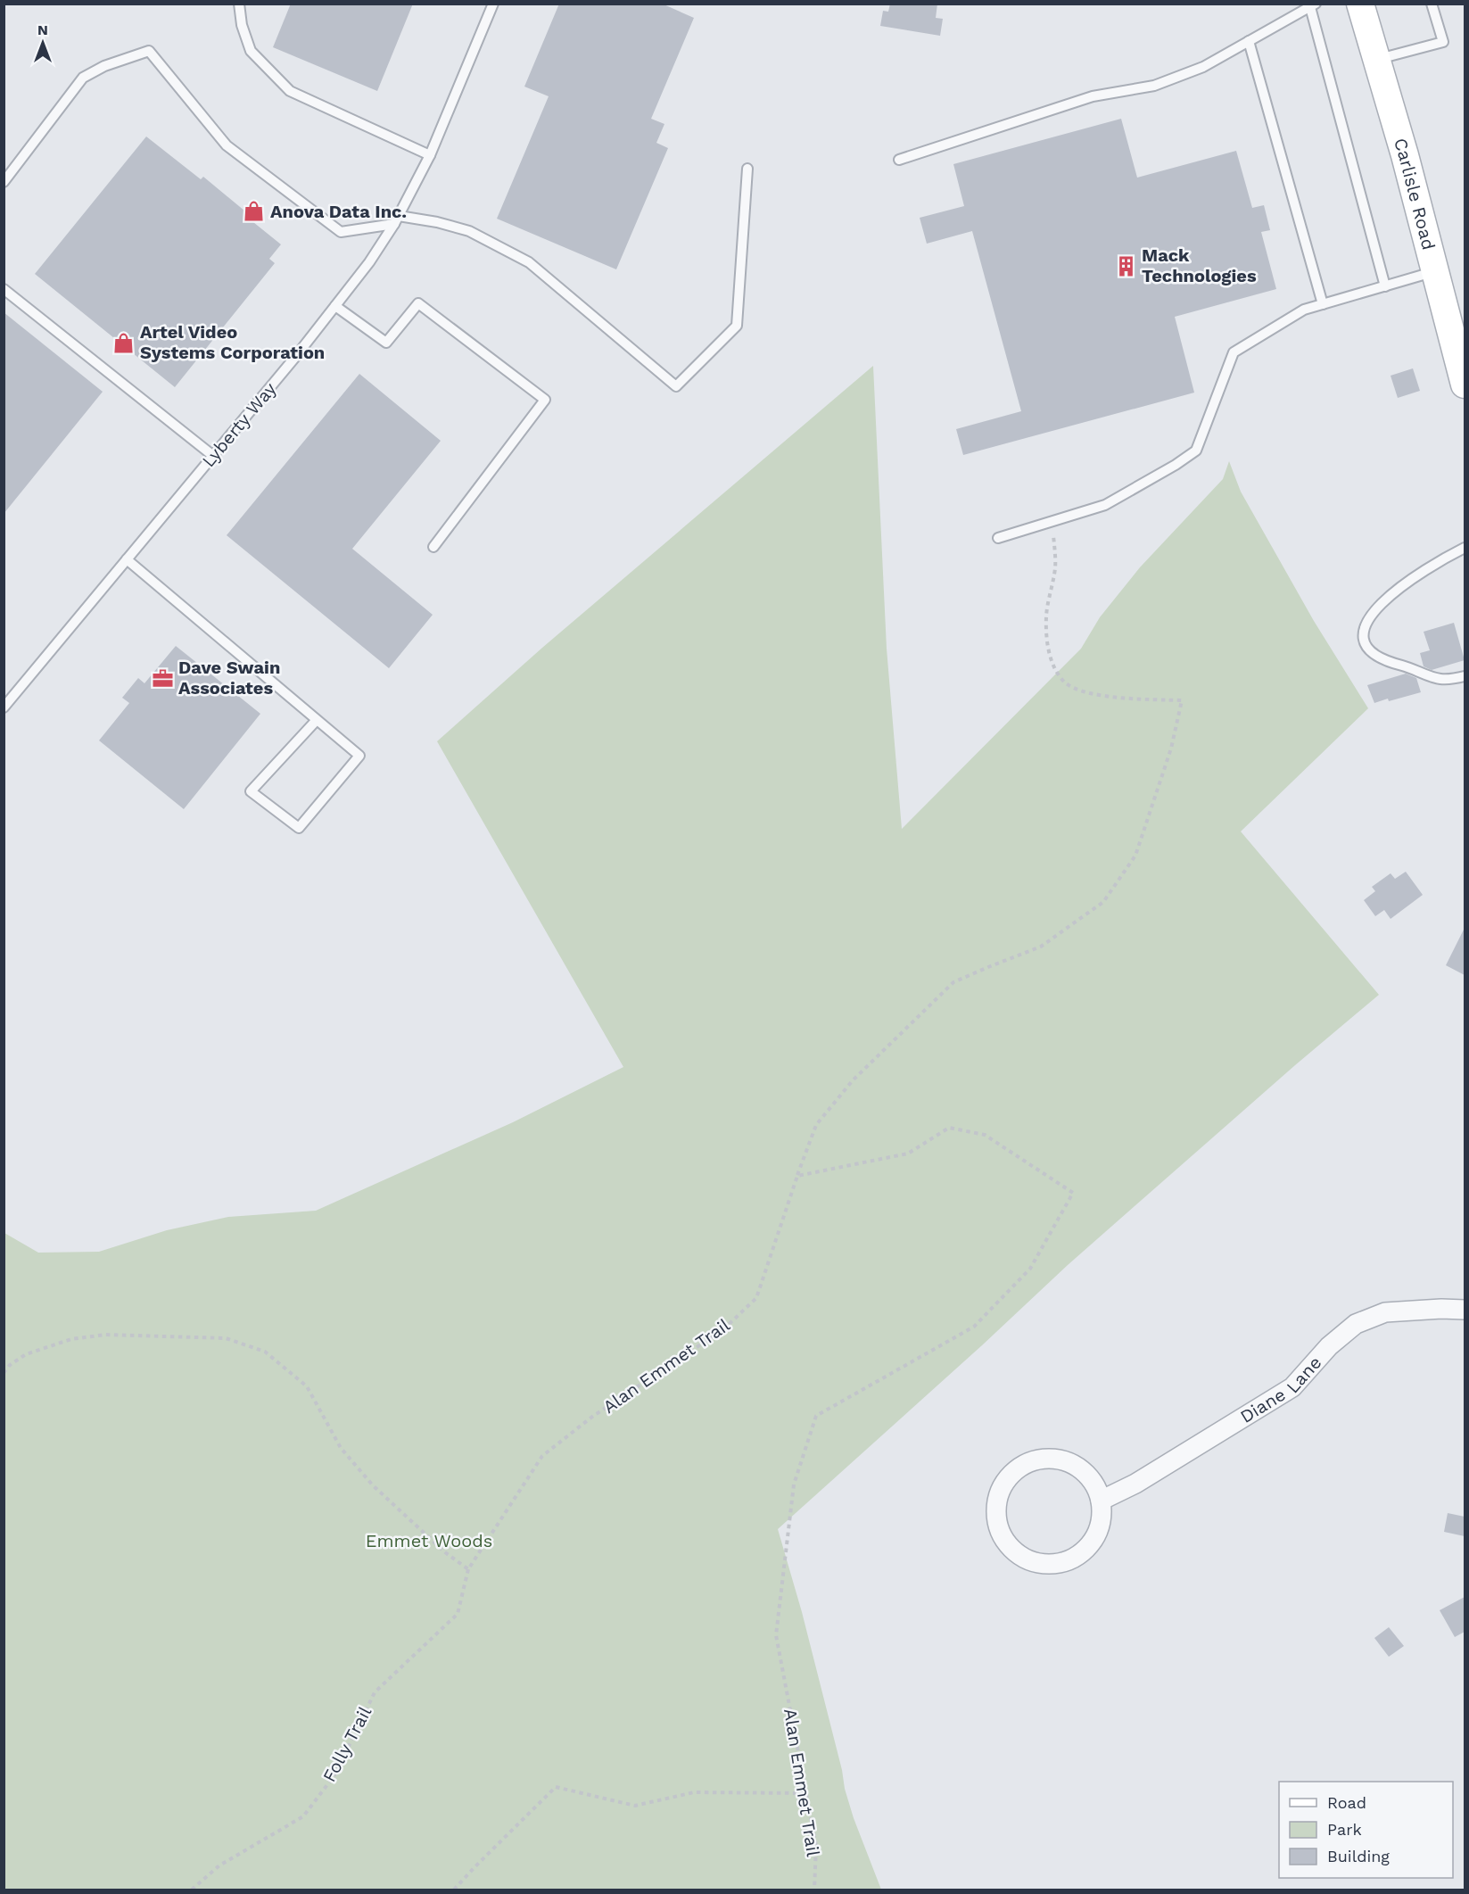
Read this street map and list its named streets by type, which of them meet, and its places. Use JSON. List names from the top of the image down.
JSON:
{
  "streets": {
    "main road": ["Carlisle Road"],
    "street": ["Diane Lane"],
    "lane": ["Lyberty Way"],
    "path": ["Alan Emmet Trail", "Folly Trail"]
  },
  "crossings": [
    ["Alan Emmet Trail", "Folly Trail"]
  ],
  "parks": ["Emmet Woods"],
  "places": {
    "shop": ["Anova Data Inc.", "Artel Video Systems Corporation"],
    "building": ["Mack Technologies"],
    "office": ["Dave Swain Associates"]
  },
  "legend": ["Road", "Park", "Building"],
  "north": "top"
}
